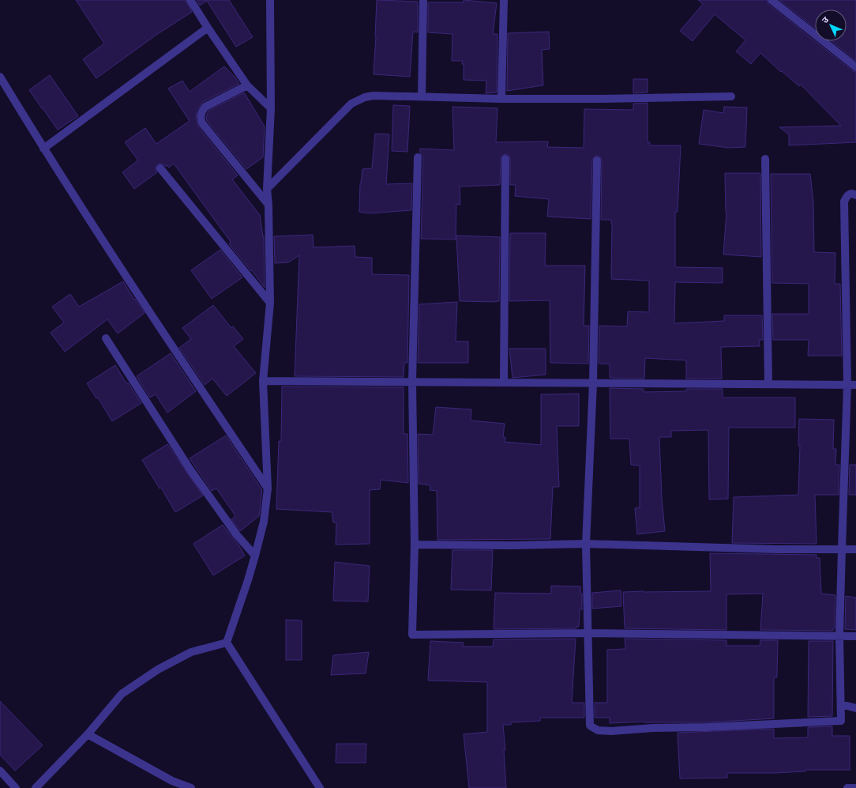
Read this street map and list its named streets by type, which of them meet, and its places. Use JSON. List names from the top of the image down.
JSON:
{
  "north": "top left"
}
